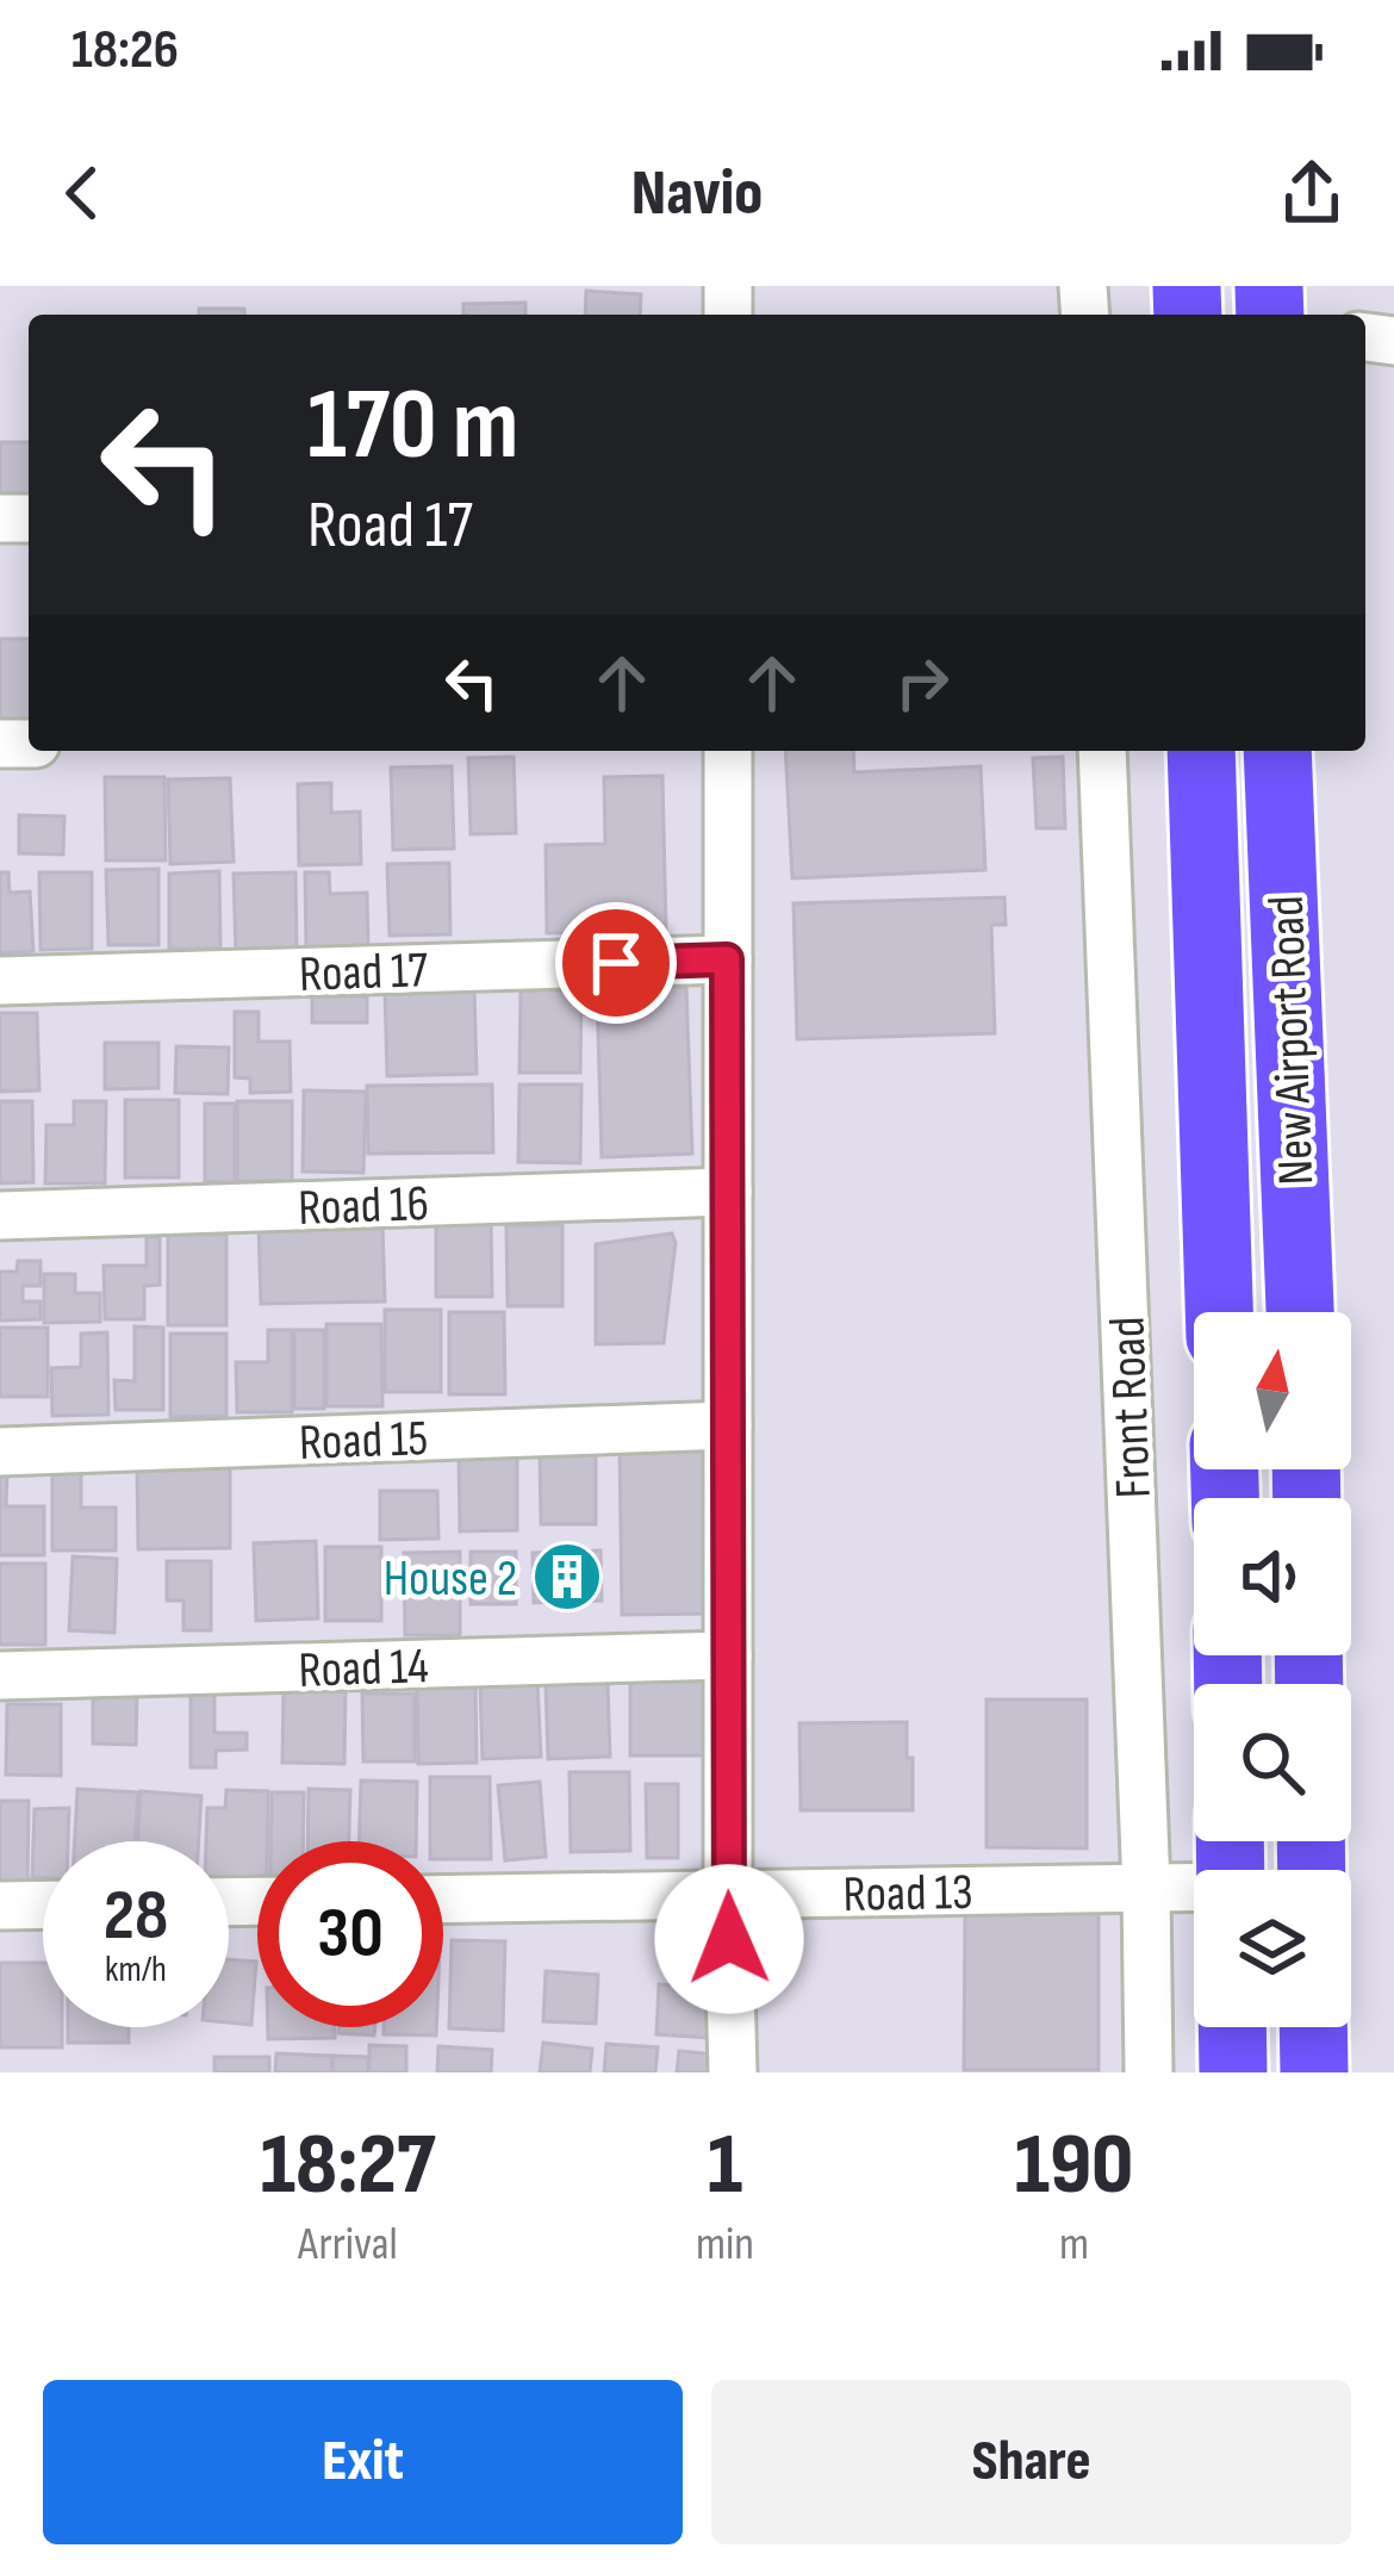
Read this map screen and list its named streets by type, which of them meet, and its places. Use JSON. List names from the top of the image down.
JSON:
{
  "streets": {
    "highway": ["New Airport Road"],
    "street": [
      "Road 17",
      "Road 16",
      "Front Road",
      "Road 15",
      "Road 14",
      "Road 13"
    ]
  },
  "crossings": [
    ["Front Road", "Road 13"]
  ],
  "places": {
    "building": ["House 2"]
  },
  "north": "top",
  "page": {
    "status": "18:26",
    "header": "Navio",
    "turn": ["170 m", "Road 17"],
    "speed": "28 km/h",
    "limit": "30",
    "eta": [
      "18:27",
      "Arrival",
      "1",
      "min",
      "190",
      "m"
    ],
    "buttons": ["Exit", "Share"]
  }
}
